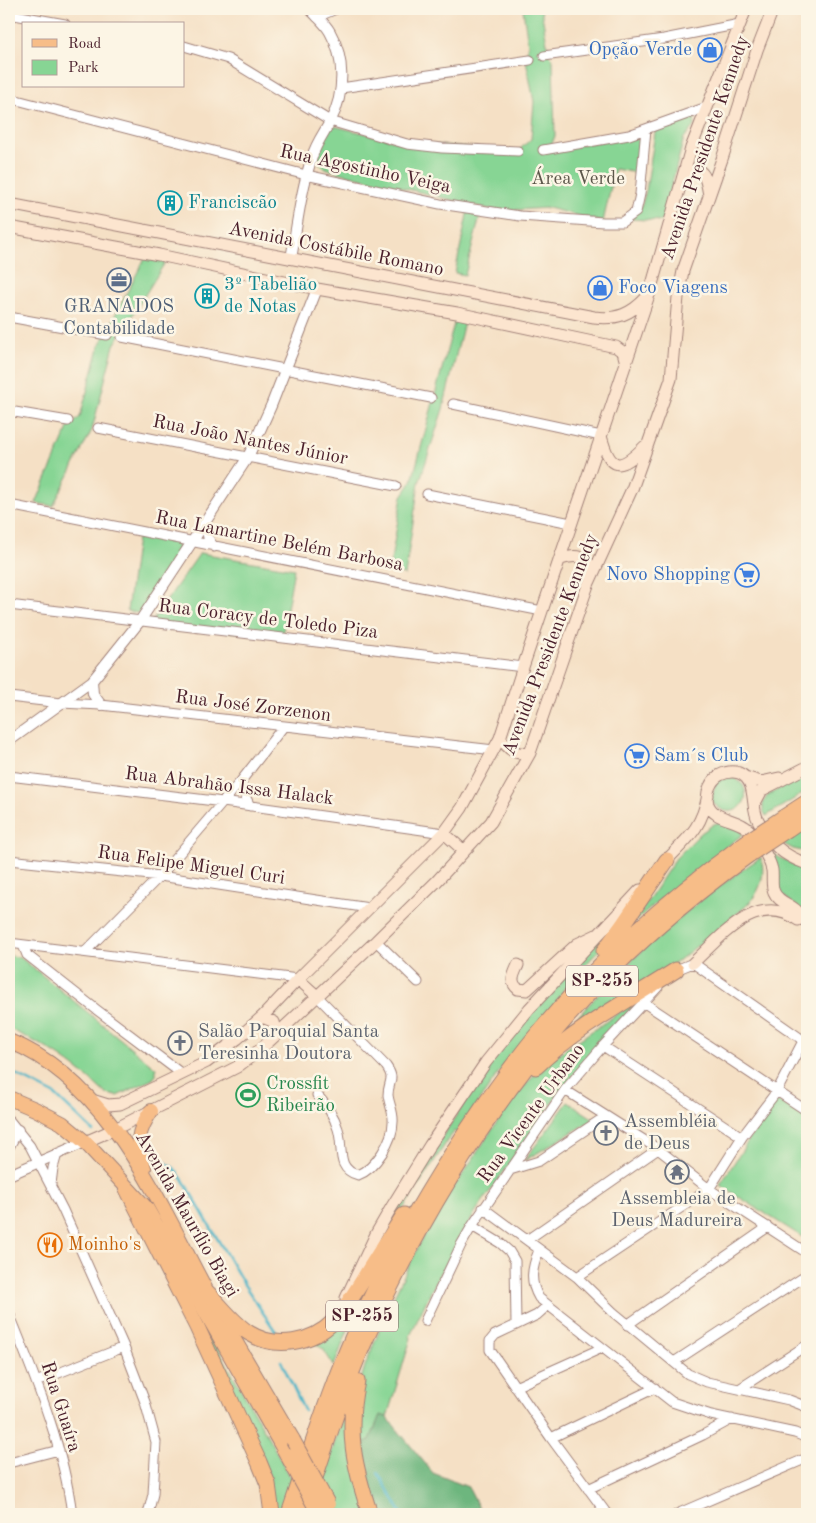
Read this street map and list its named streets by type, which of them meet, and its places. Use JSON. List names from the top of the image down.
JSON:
{
  "streets": {
    "highway": ["SP-255"],
    "main road": ["Avenida Presidente Kennedy", "Avenida Costábile Romano", "Avenida Maurílio Biagi"],
    "street": [
      "Rua Agostinho Veiga",
      "Rua João Nantes Júnior",
      "Rua Lamartine Belém Barbosa",
      "Rua Coracy de Toledo Piza",
      "Rua José Zorzenon",
      "Rua Abrahão Issa Halack",
      "Rua Felipe Miguel Curi",
      "Rua Vicente Urbano",
      "Rua Guaíra"
    ]
  },
  "crossings": [
    ["Avenida Presidente Kennedy", "Avenida Costábile Romano"],
    ["Avenida Presidente Kennedy", "Rua Lamartine Belém Barbosa"],
    ["Avenida Presidente Kennedy", "Rua Coracy de Toledo Piza"],
    ["Avenida Presidente Kennedy", "Rua José Zorzenon"],
    ["Avenida Presidente Kennedy", "Rua Abrahão Issa Halack"],
    ["Avenida Presidente Kennedy", "Rua Felipe Miguel Curi"],
    ["Avenida Presidente Kennedy", "Avenida Maurílio Biagi"]
  ],
  "parks": ["Área Verde"],
  "places": {
    "shop": ["Opção Verde", "Foco Viagens"],
    "building": ["Franciscão", "3º Tabelião de Notas"],
    "office": ["GRANADOS Contabilidade"],
    "supermarket": ["Novo Shopping", "Sam´s Club"],
    "church": ["Salão Paroquial Santa Teresinha Doutora", "Assembléia de Deus"],
    "sports": ["Crossfit Ribeirão"],
    "temple": ["Assembleia de Deus Madureira"],
    "restaurant": ["Moinho's"]
  },
  "legend": ["Road", "Park"]
}
